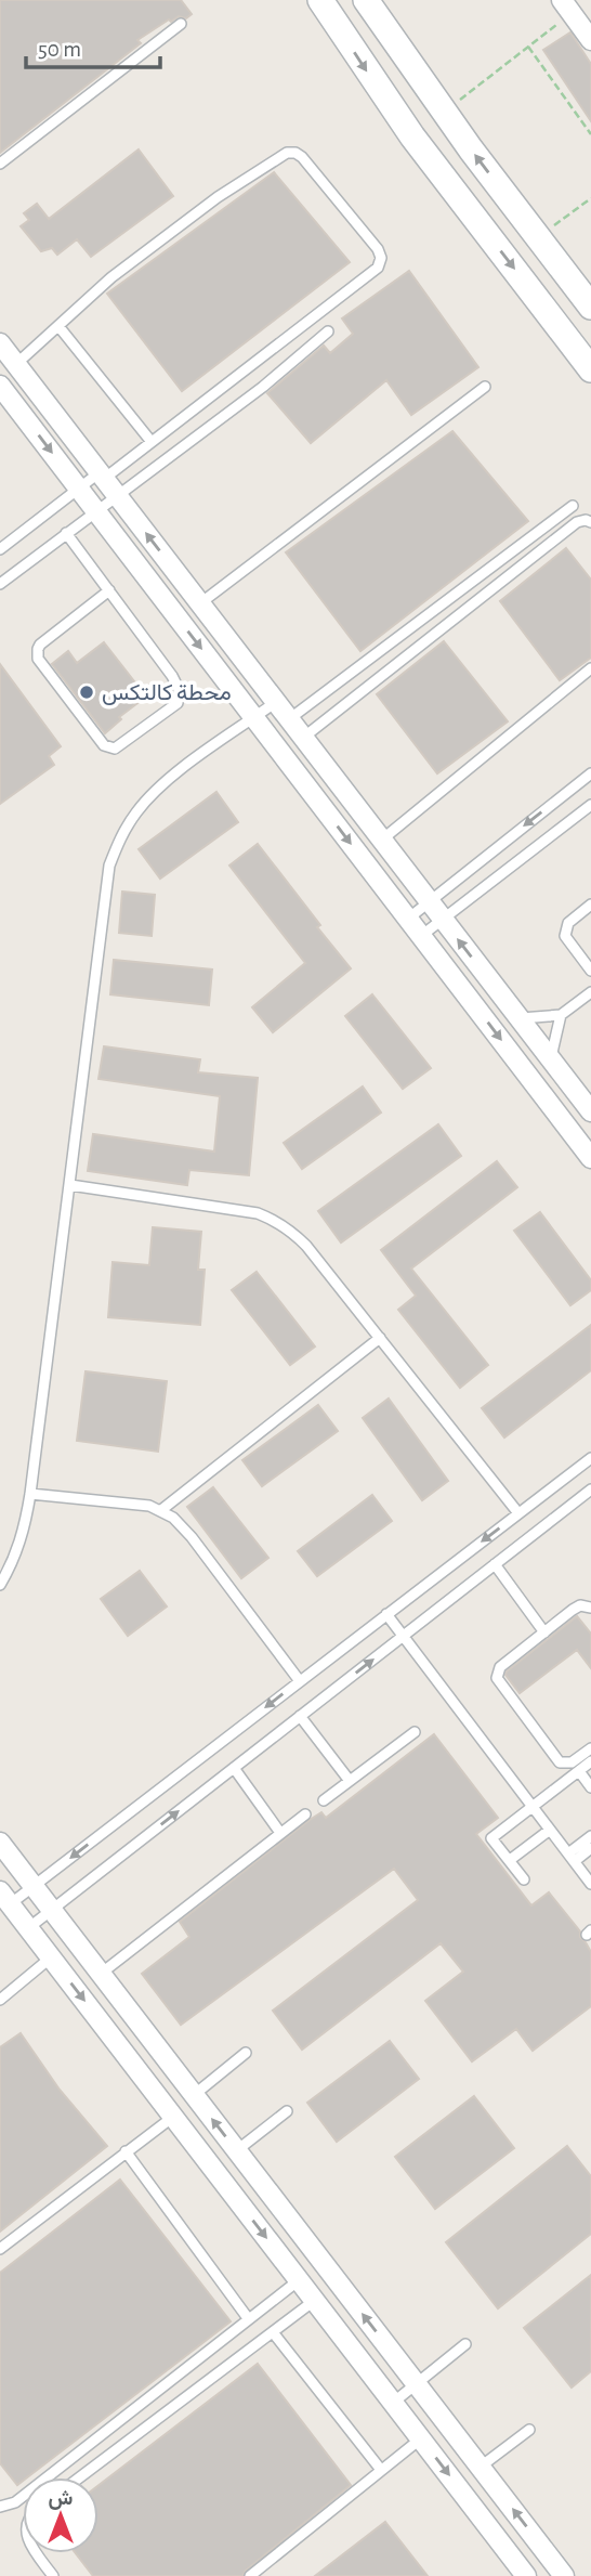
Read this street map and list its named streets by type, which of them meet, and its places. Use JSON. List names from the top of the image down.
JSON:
{
  "places": ["محطة كالتكس"],
  "scale_bar": "50 m",
  "north": "top"
}
